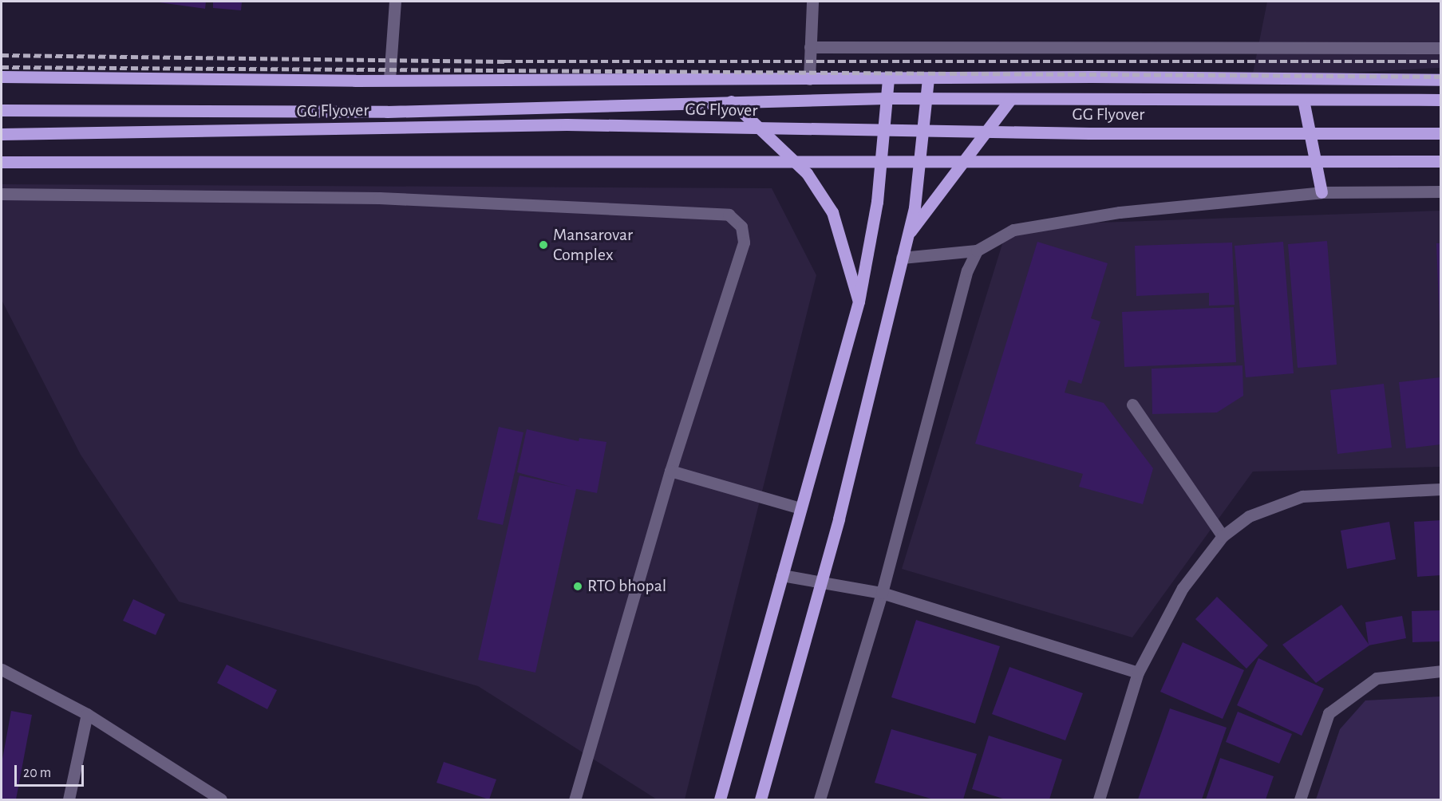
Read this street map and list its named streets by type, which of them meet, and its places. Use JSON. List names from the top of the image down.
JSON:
{
  "streets": {
    "main road": ["GG Flyover"]
  },
  "places": ["Mansarovar Complex", "RTO bhopal"],
  "scale_bar": "20 m"
}
